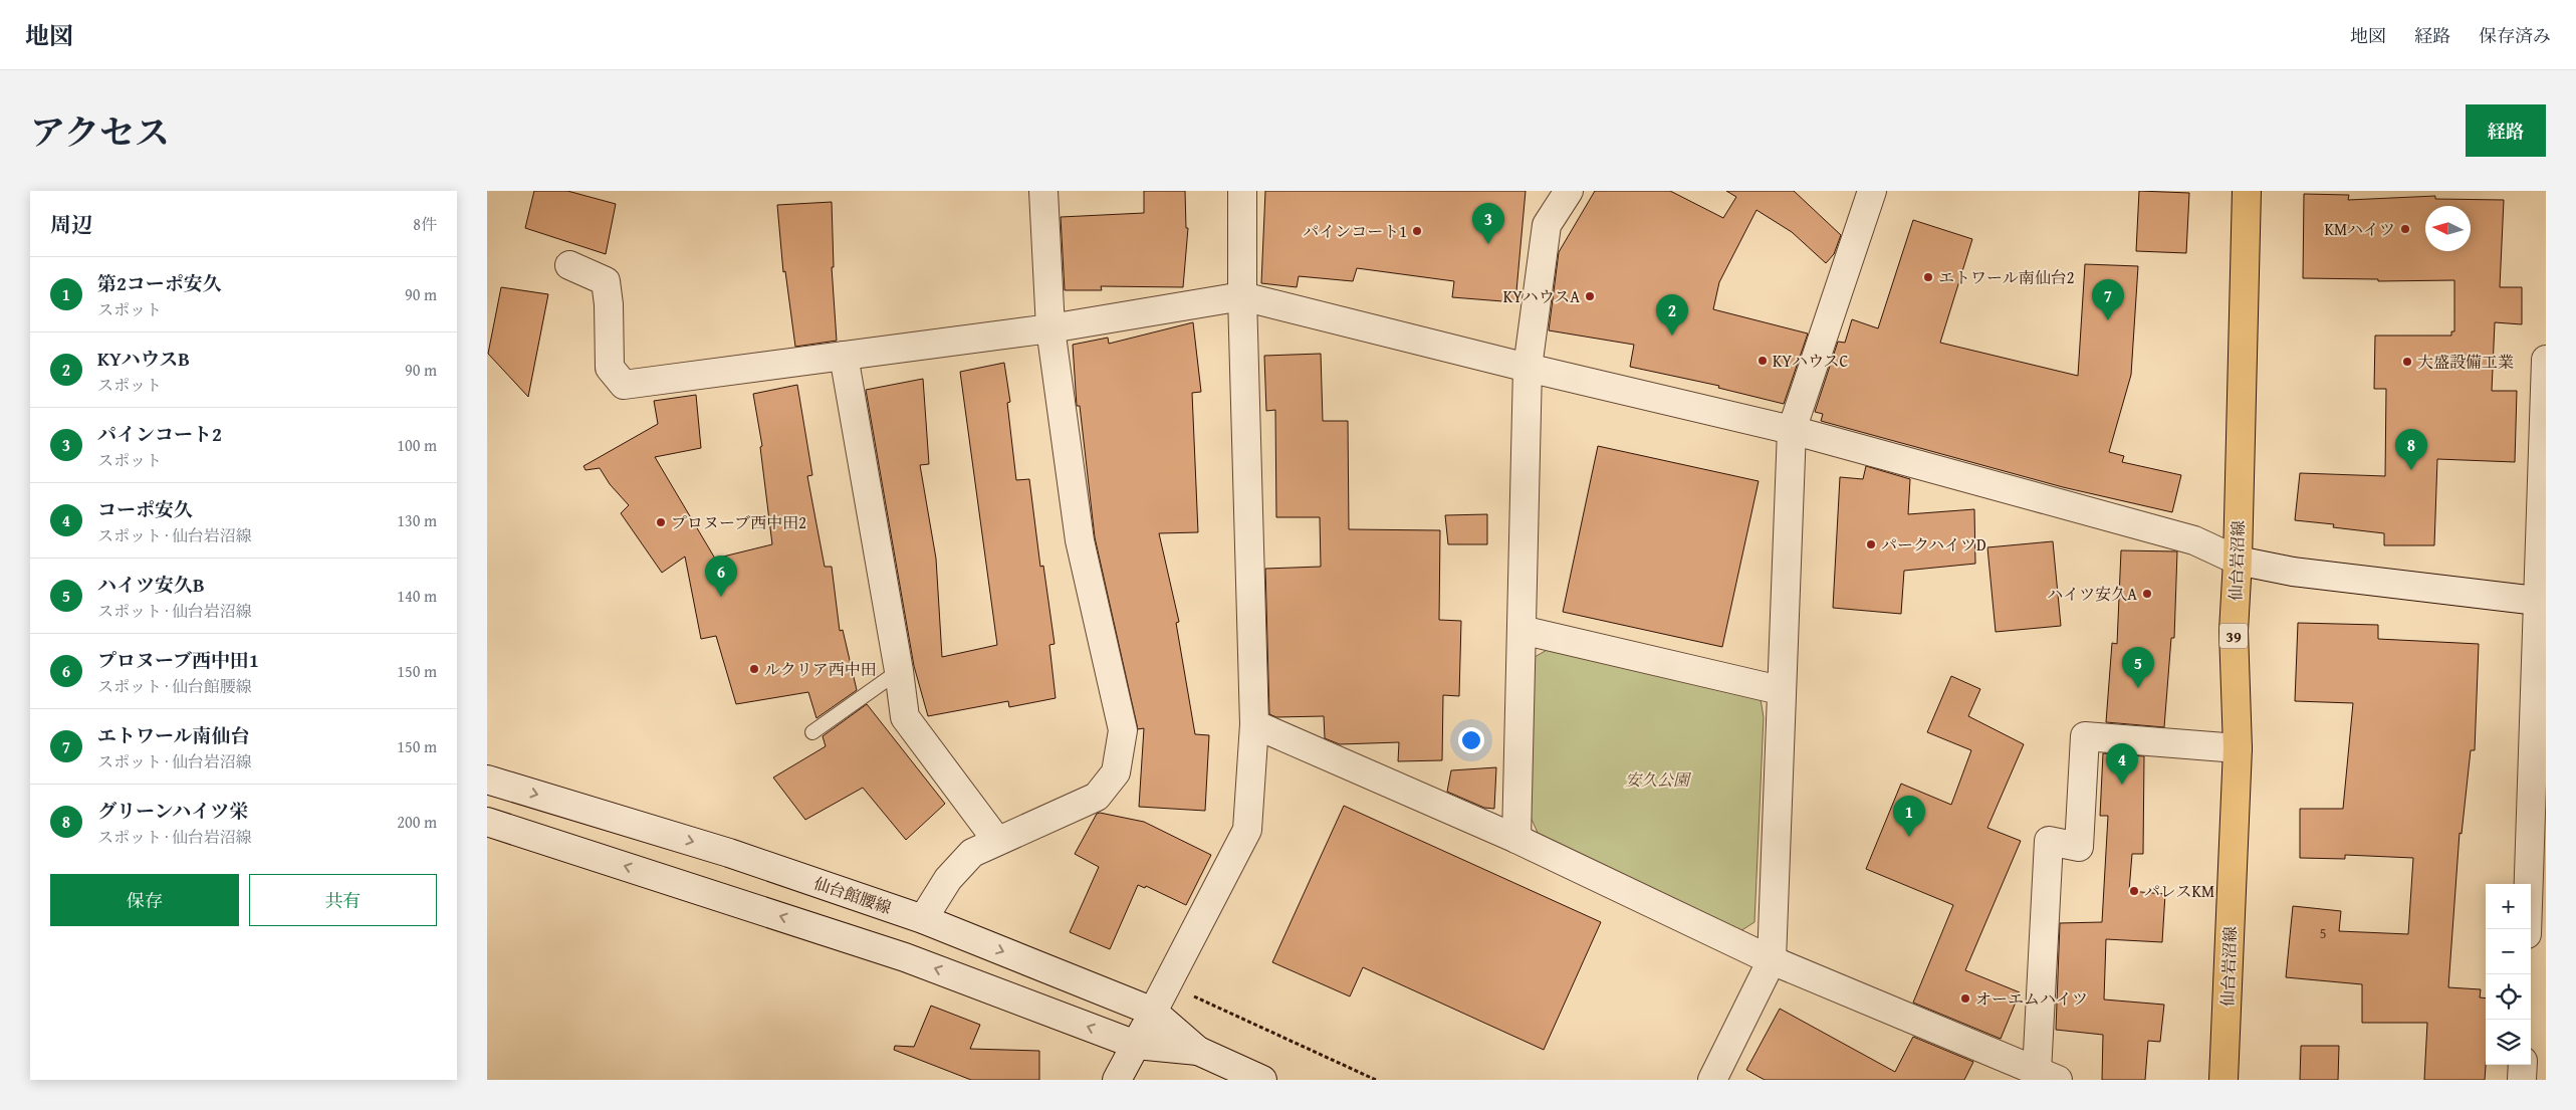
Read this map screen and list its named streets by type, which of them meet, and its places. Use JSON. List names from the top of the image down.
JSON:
{
  "streets": {
    "main road": ["仙台岩沼線", "39"],
    "street": ["仙台館腰線"]
  },
  "parks": ["安久公園"],
  "places": [
    "KMハイツ",
    "パインコート1",
    "エトワール南仙台2",
    "KYハウスA",
    "KYハウスC",
    "大盛設備工業",
    "プロヌーブ西中田2",
    "パークハイツD",
    "ハイツ安久A",
    "ルクリア西中田",
    "パレスKM",
    "オーエムハイツ"
  ],
  "house_numbers": ["5"],
  "north": "left",
  "page": {
    "header": "地図",
    "nav": ["地図", "経路", "保存済み"],
    "title": "アクセス",
    "buttons": [
      "経路",
      ["保存", "共有"]
    ],
    "heading": ["周辺", "8件"],
    "pins": [
      "3",
      "7",
      "2",
      "8",
      "6",
      "5",
      "4",
      "1"
    ],
    "list": [
      {
        "mark": "1",
        "name": "第2コーポ安久",
        "note": "スポット",
        "value": "90 m"
      },
      {
        "mark": "2",
        "name": "KYハウスB",
        "note": "スポット",
        "value": "90 m"
      },
      {
        "mark": "3",
        "name": "パインコート2",
        "note": "スポット",
        "value": "100 m"
      },
      {
        "mark": "4",
        "name": "コーポ安久",
        "note": "スポット · 仙台岩沼線",
        "value": "130 m"
      },
      {
        "mark": "5",
        "name": "ハイツ安久B",
        "note": "スポット · 仙台岩沼線",
        "value": "140 m"
      },
      {
        "mark": "6",
        "name": "プロヌーブ西中田1",
        "note": "スポット · 仙台館腰線",
        "value": "150 m"
      },
      {
        "mark": "7",
        "name": "エトワール南仙台",
        "note": "スポット · 仙台岩沼線",
        "value": "150 m"
      },
      {
        "mark": "8",
        "name": "グリーンハイツ栄",
        "note": "スポット · 仙台岩沼線",
        "value": "200 m"
      }
    ],
    "map_buttons": ["+", "−"]
  }
}
